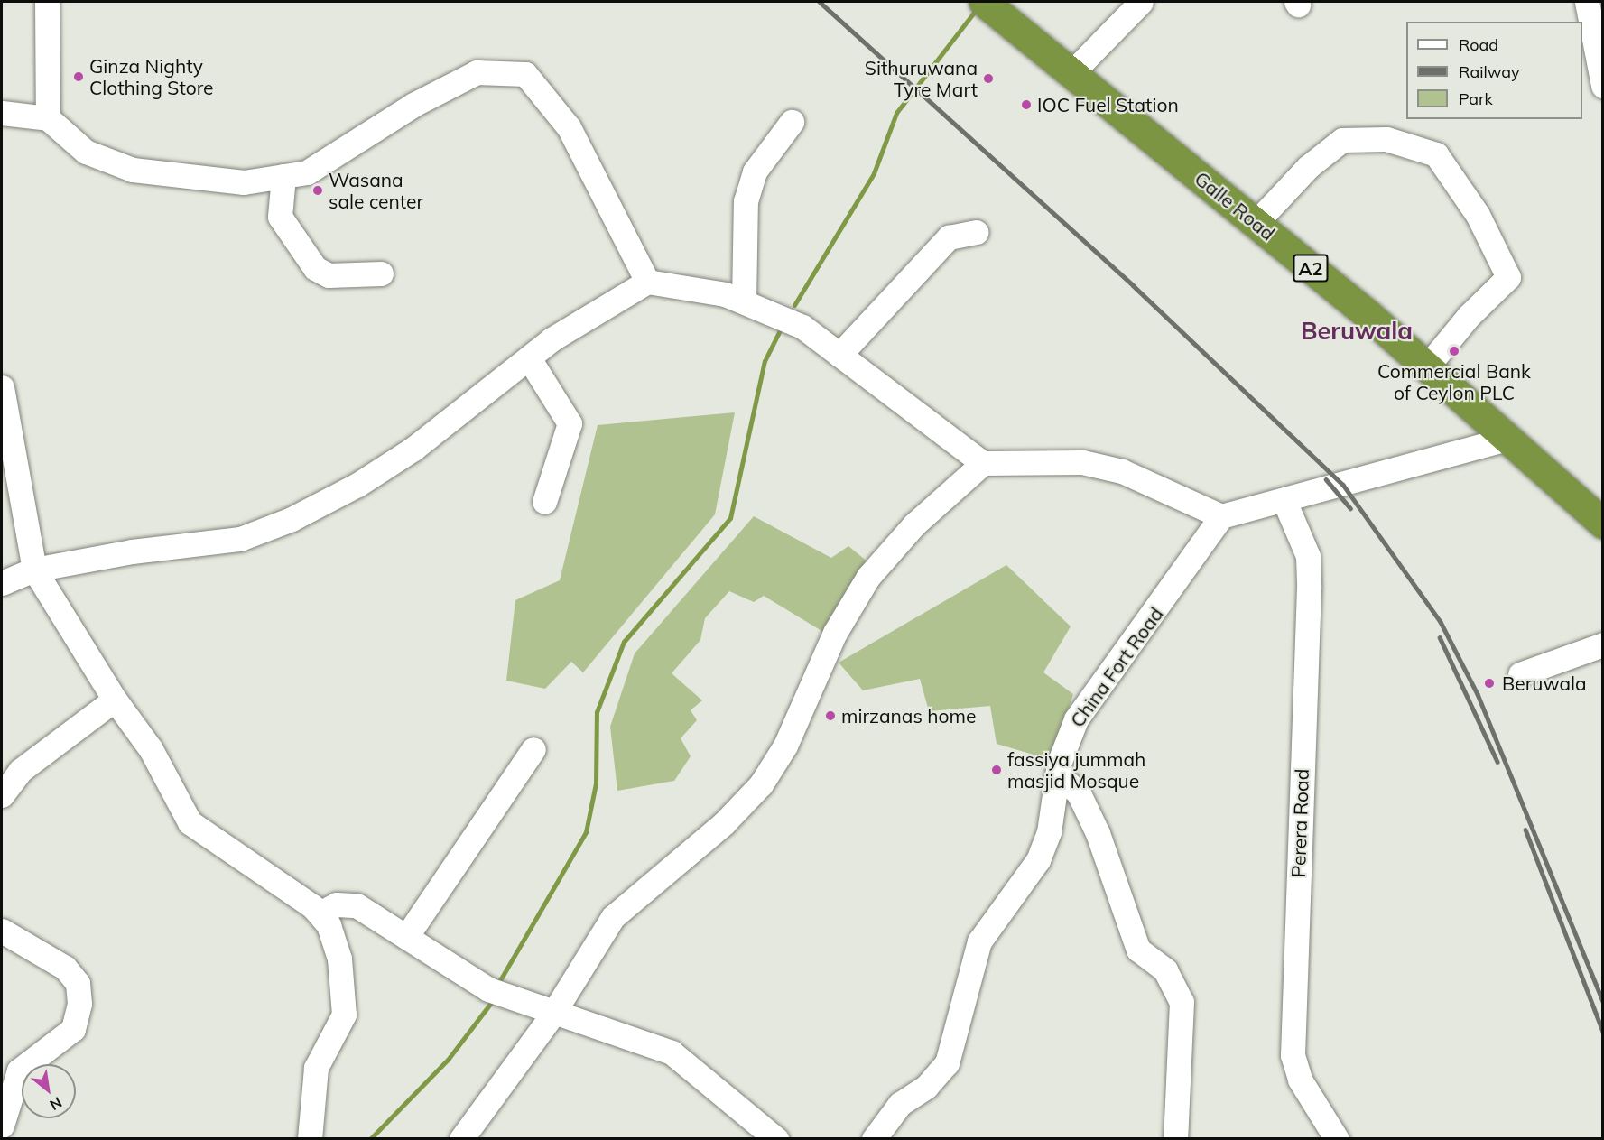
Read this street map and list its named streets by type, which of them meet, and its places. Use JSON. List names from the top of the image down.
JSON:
{
  "streets": {
    "highway": ["Galle Road", "A2"],
    "street": ["China Fort Road", "Perera Road"]
  },
  "districts": ["Beruwala"],
  "places": [
    "Ginza Nighty Clothing Store",
    "Sithuruwana Tyre Mart",
    "IOC Fuel Station",
    "Wasana sale center",
    "Commercial Bank of Ceylon PLC",
    "Beruwala",
    "mirzanas home",
    "fassiya jummah masjid Mosque"
  ],
  "legend": ["Road", "Railway", "Park"],
  "north": "bottom right"
}
